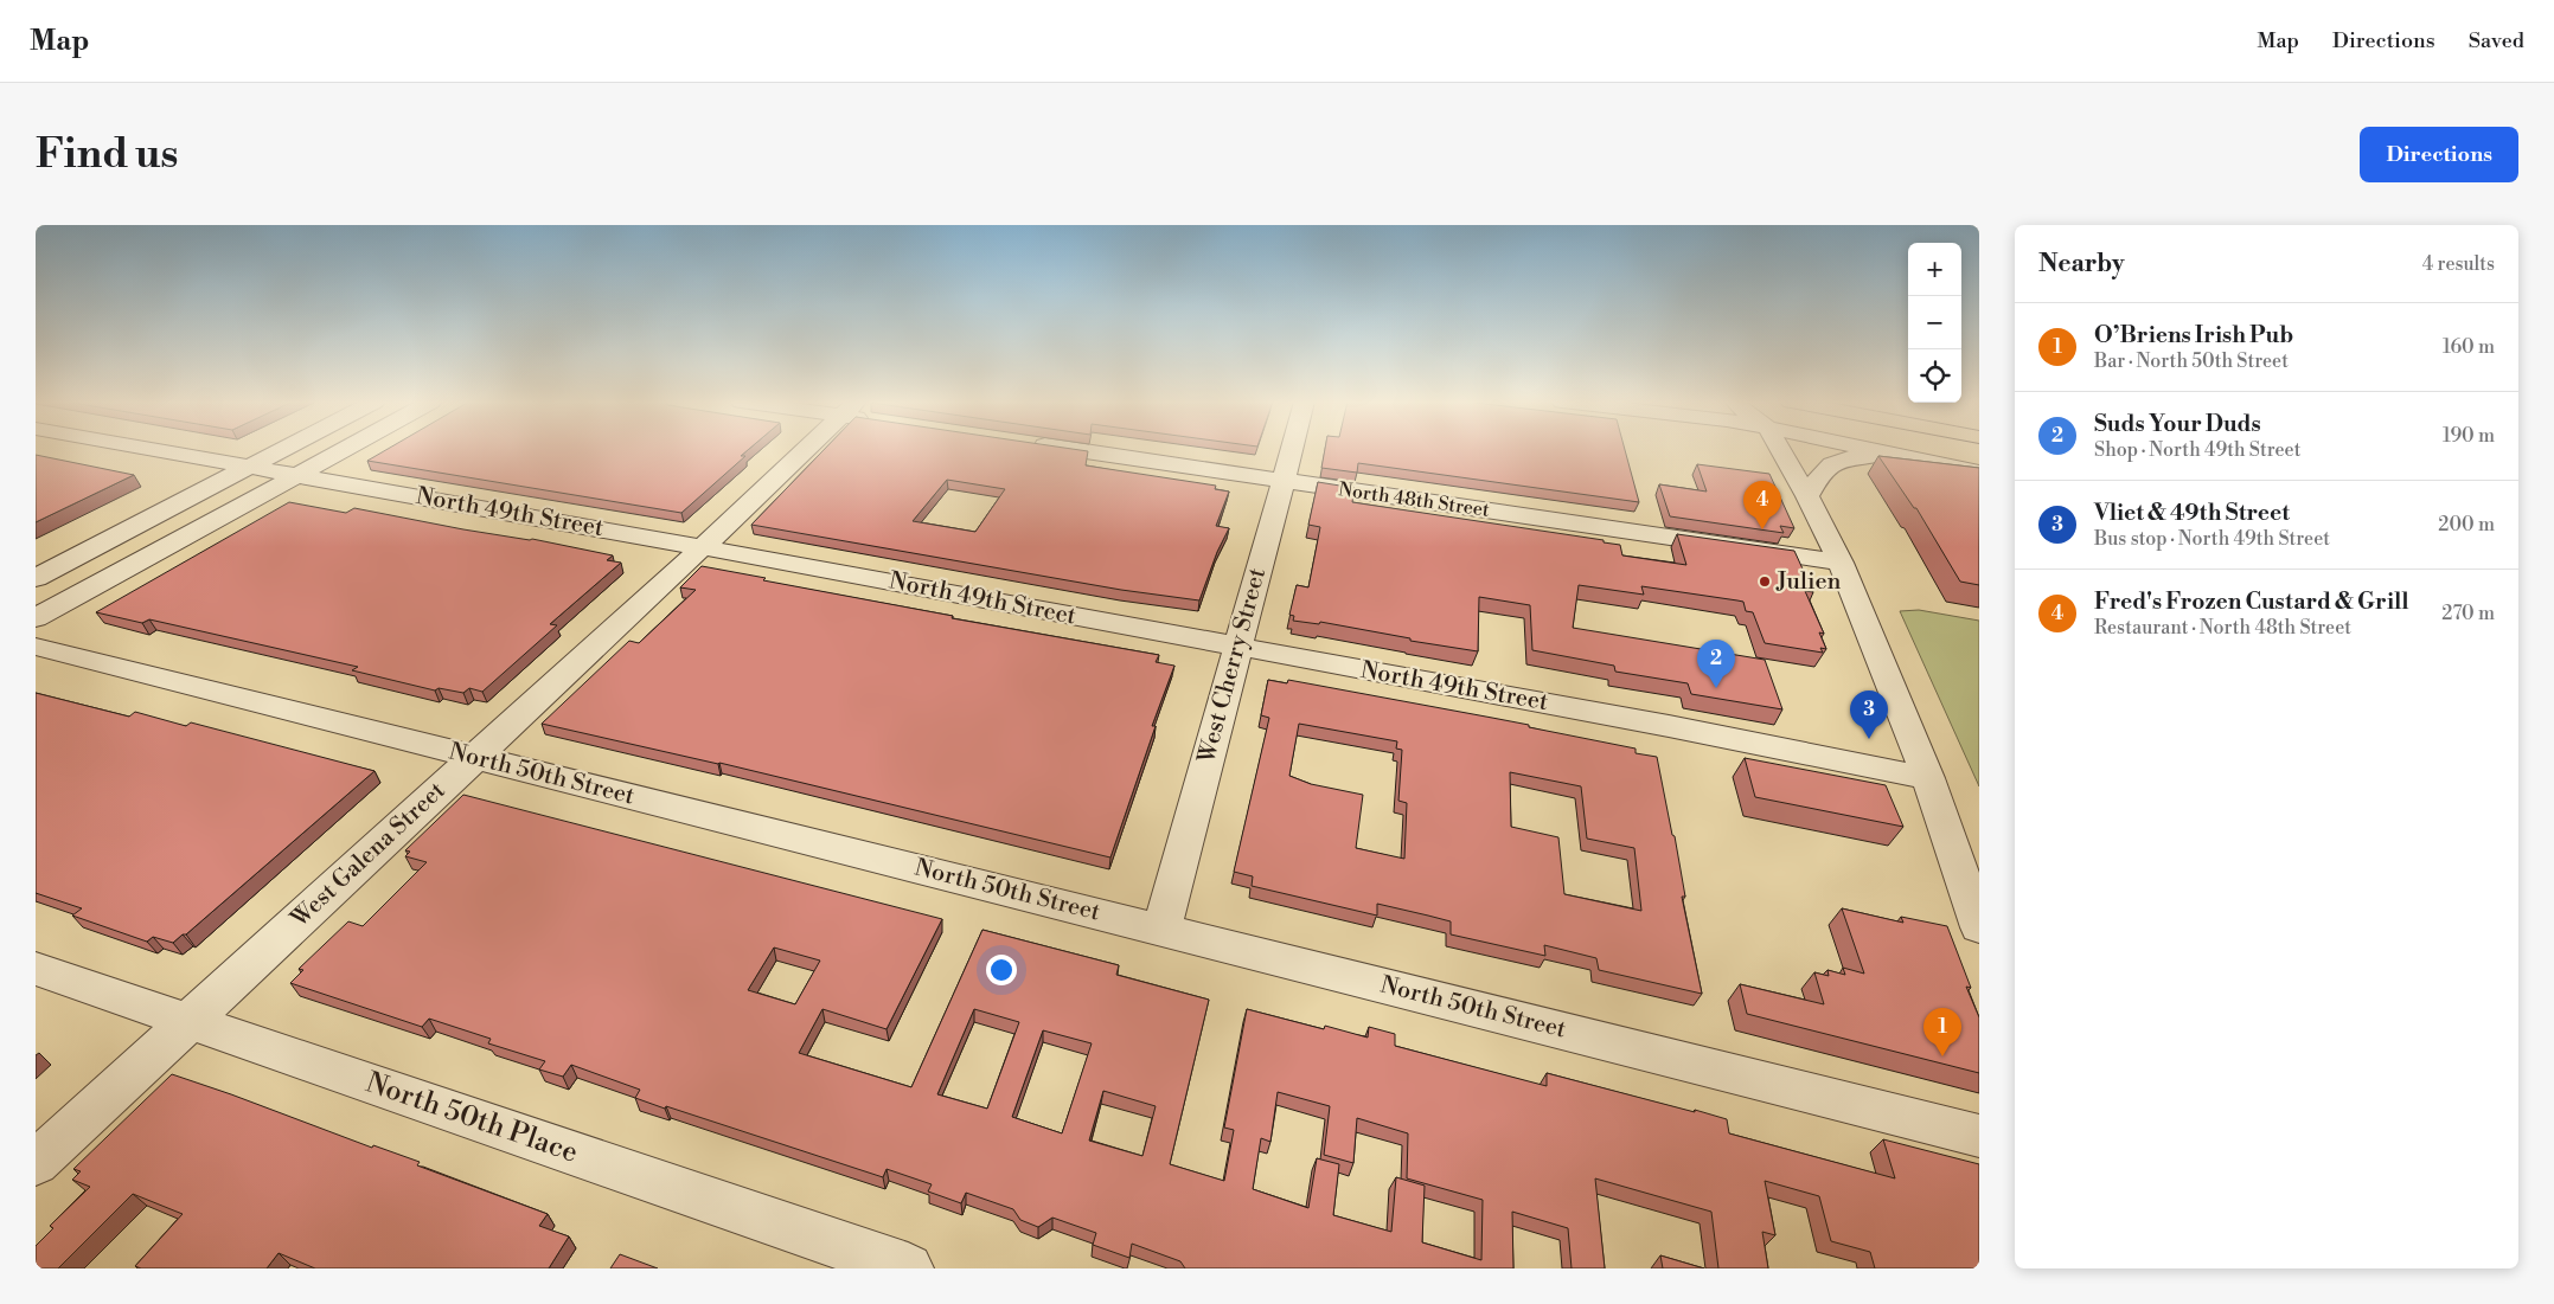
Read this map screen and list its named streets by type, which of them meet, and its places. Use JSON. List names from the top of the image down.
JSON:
{
  "streets": {
    "street": [
      "North 48th Street",
      "North 49th Street",
      "West Cherry Street",
      "North 50th Street",
      "West Galena Street",
      "North 50th Place"
    ]
  },
  "crossings": [
    ["North 48th Street", "West Cherry Street"],
    ["North 49th Street", "West Cherry Street"],
    ["North 49th Street", "West Galena Street"],
    ["West Cherry Street", "North 50th Street"],
    ["North 50th Street", "West Galena Street"],
    ["West Galena Street", "North 50th Place"]
  ],
  "places": ["Julien"],
  "page": {
    "header": "Map",
    "nav": ["Map", "Directions", "Saved"],
    "buttons": "Directions",
    "title": "Find us",
    "heading": ["Nearby", "4 results"],
    "map_buttons": ["+", "−"],
    "list": [
      {
        "mark": "1",
        "name": "O’Briens Irish Pub",
        "note": "Bar · North 50th Street",
        "value": "160 m"
      },
      {
        "mark": "2",
        "name": "Suds Your Duds",
        "note": "Shop · North 49th Street",
        "value": "190 m"
      },
      {
        "mark": "3",
        "name": "Vliet & 49th Street",
        "note": "Bus stop · North 49th Street",
        "value": "200 m"
      },
      {
        "mark": "4",
        "name": "Fred's Frozen Custard & Grill",
        "note": "Restaurant · North 48th Street",
        "value": "270 m"
      }
    ],
    "pins": [
      "4",
      "2",
      "3",
      "1"
    ]
  }
}
